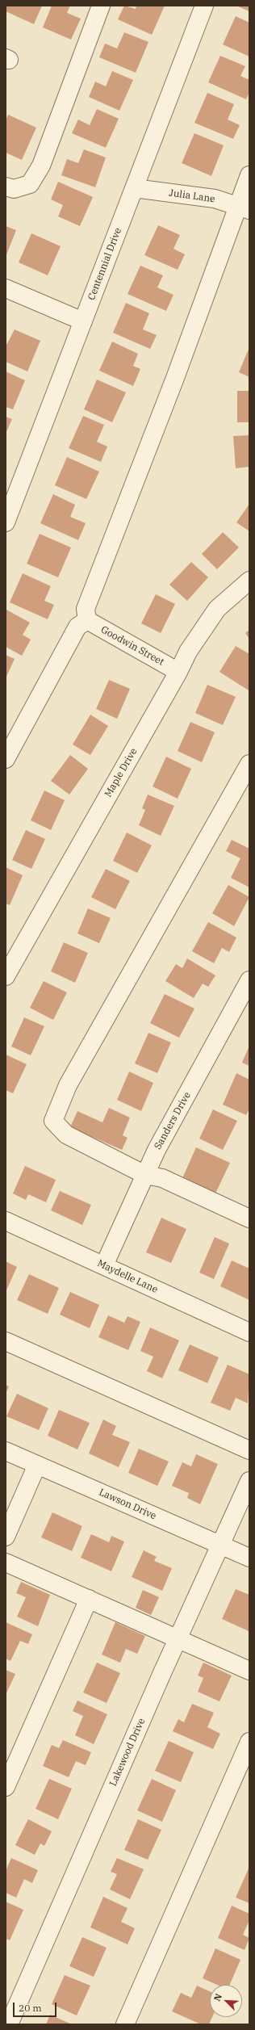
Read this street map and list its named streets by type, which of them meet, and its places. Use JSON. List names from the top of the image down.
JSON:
{
  "streets": {
    "street": [
      "Julia Lane",
      "Centennial Drive",
      "Goodwin Street",
      "Maple Drive",
      "Sanders Drive",
      "Maydelle Lane",
      "Lawson Drive",
      "Lakewood Drive"
    ]
  },
  "crossings": [
    ["Julia Lane", "Centennial Drive"],
    ["Goodwin Street", "Maple Drive"],
    ["Sanders Drive", "Maydelle Lane"],
    ["Lawson Drive", "Lakewood Drive"]
  ],
  "scale_bar": "20 m",
  "north": "top left"
}
